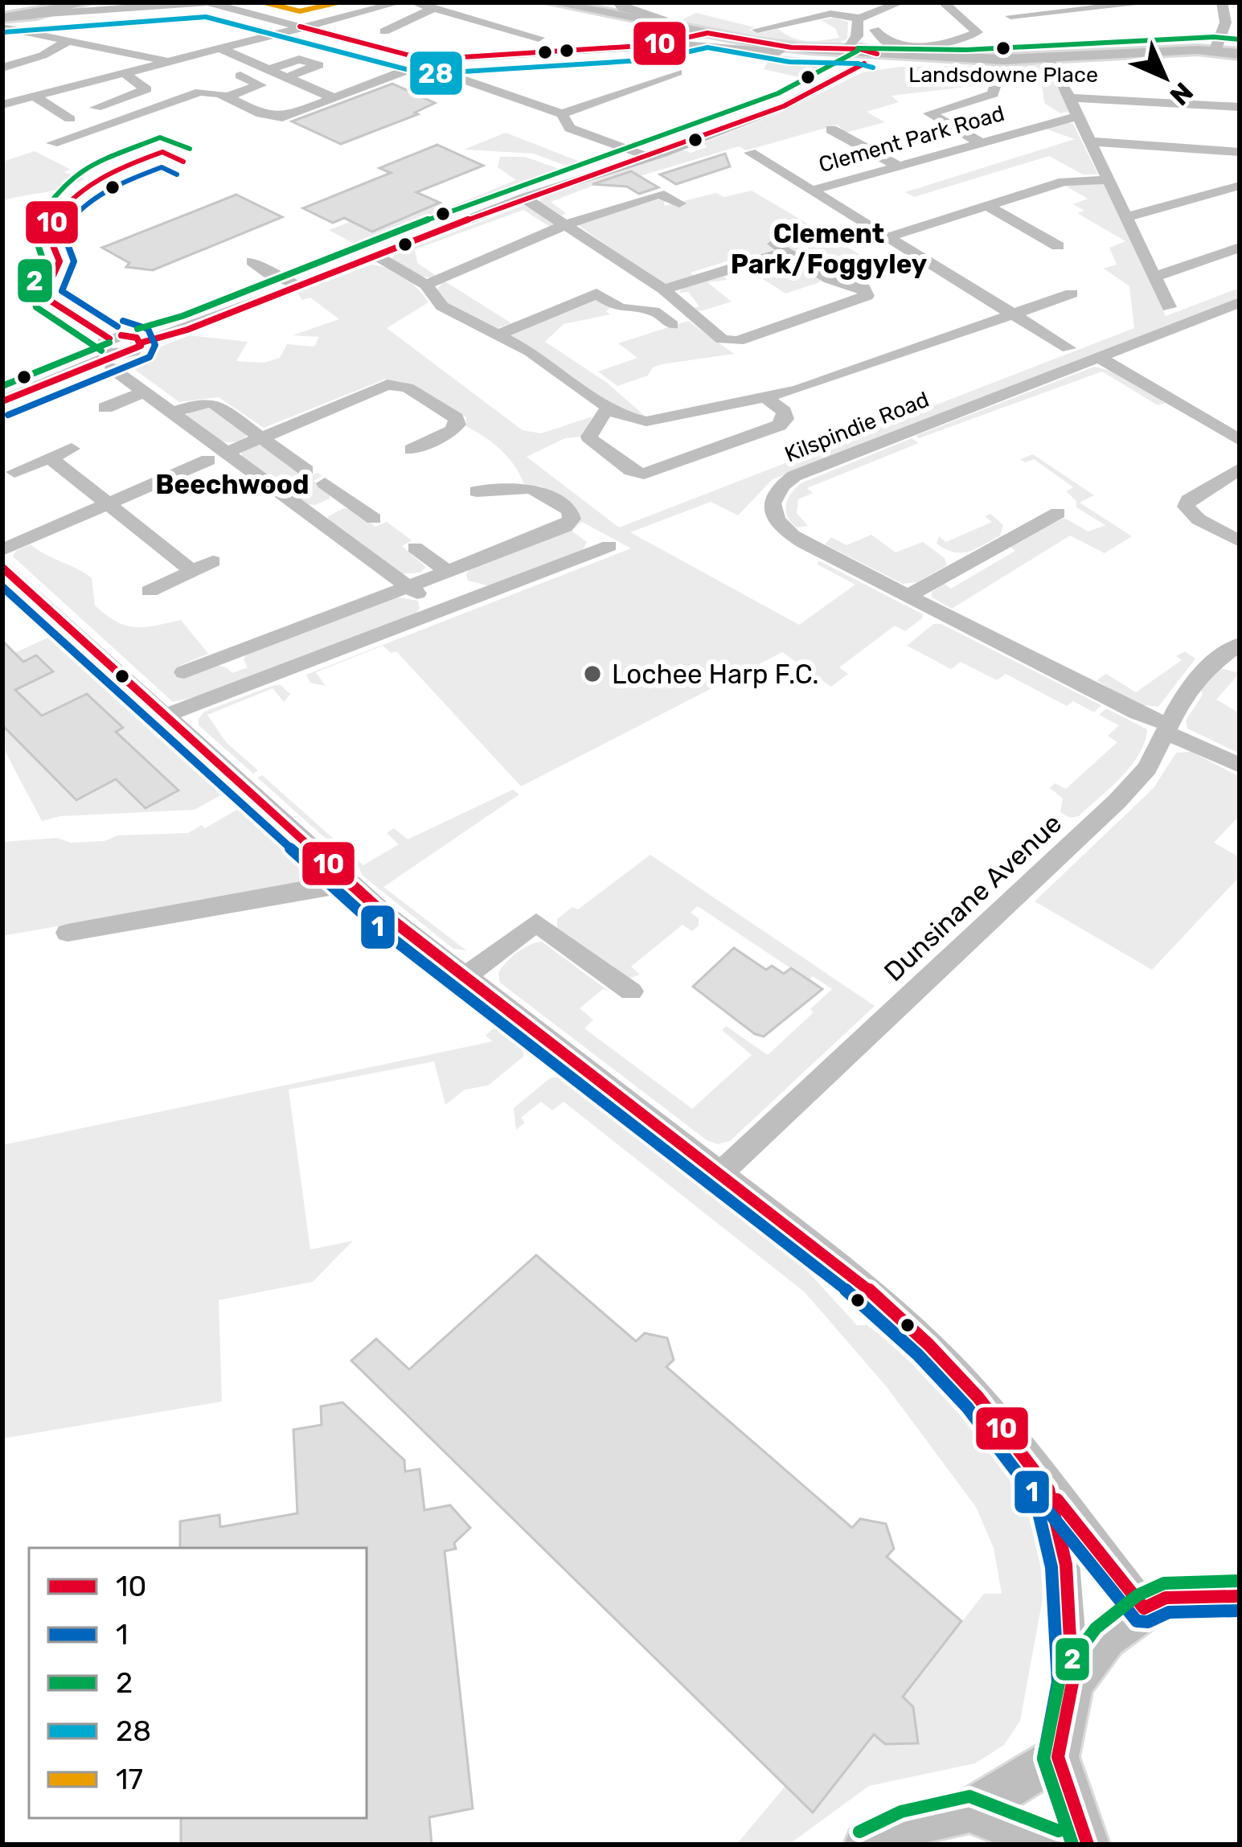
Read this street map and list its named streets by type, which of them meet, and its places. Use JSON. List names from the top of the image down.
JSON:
{
  "streets": {
    "street": ["Clement Park Road", "Kilspindie Road", "Dunsinane Avenue"]
  },
  "crossings": [
    ["Kilspindie Road", "Dunsinane Avenue"]
  ],
  "districts": ["Clement Park/Foggyley", "Beechwood"],
  "places": ["Landsdowne Place", "Lochee Harp F.C."],
  "lines": [
    "transit line 17",
    "transit line 28",
    "transit line 10",
    "transit line 2",
    "transit line 1"
  ],
  "legend": [
    "10",
    "1",
    "2",
    "28",
    "17"
  ],
  "north": "bottom right"
}
